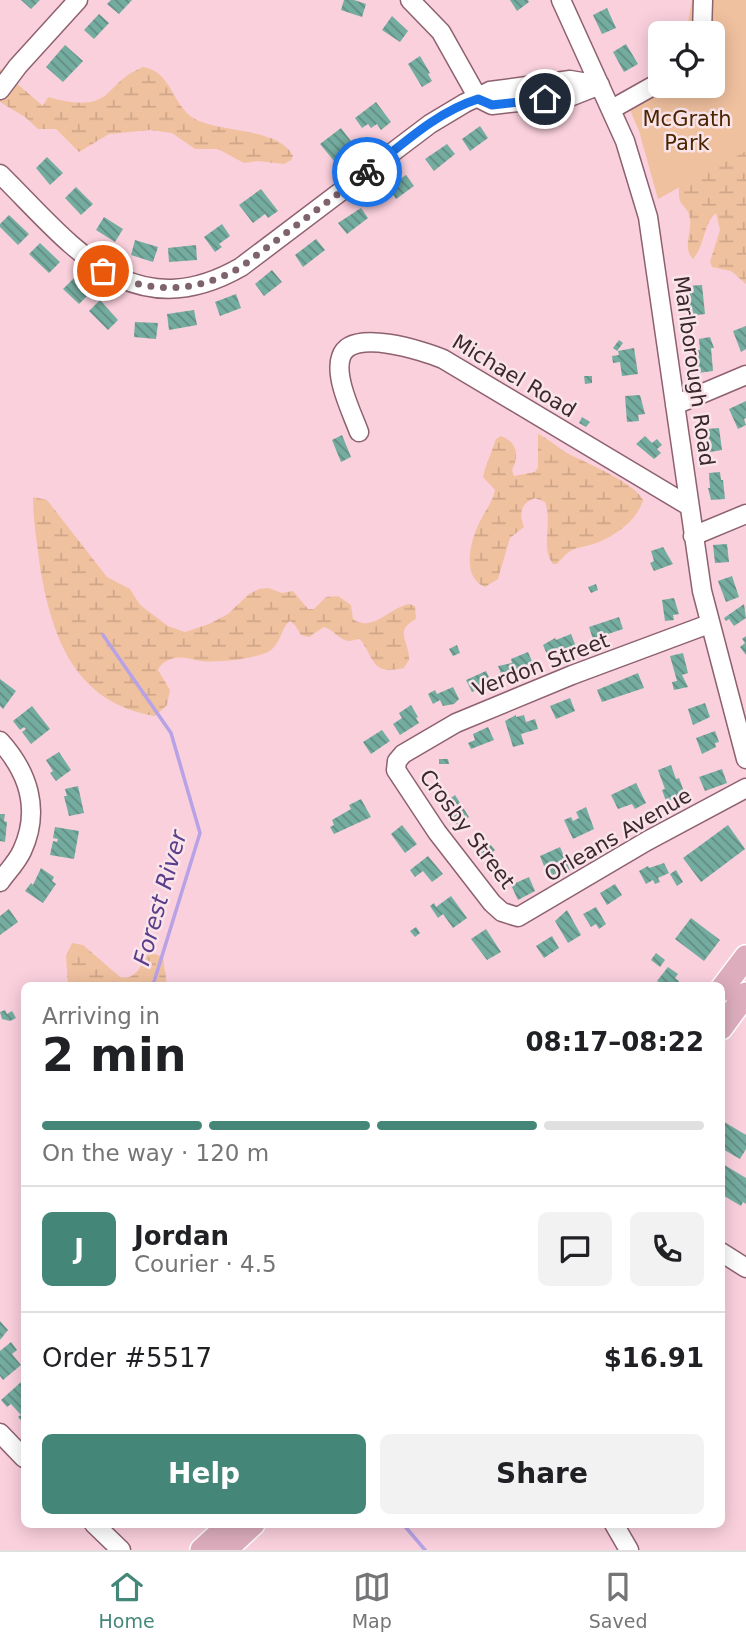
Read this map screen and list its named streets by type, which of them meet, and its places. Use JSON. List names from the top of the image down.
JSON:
{
  "streets": {
    "street": [
      "Marlborough Road",
      "Michael Road",
      "Verdon Street",
      "Crosby Street",
      "Orleans Avenue"
    ]
  },
  "crossings": [
    ["Marlborough Road", "Michael Road"],
    ["Marlborough Road", "Verdon Street"],
    ["Verdon Street", "Crosby Street"],
    ["Crosby Street", "Orleans Avenue"]
  ],
  "water": ["Forest River"],
  "parks": ["McGrath Park"],
  "page": {
    "heading": ["2 min", "Arriving in", "08:17–08:22"],
    "panel": [
      "Jordan",
      "Courier · 4.5",
      "Order #5517",
      "$16.91"
    ],
    "bar": "On the way · 120 m",
    "round": "J",
    "buttons": ["Help", "Share"],
    "tabs": ["Home", "Map", "Saved"]
  }
}
